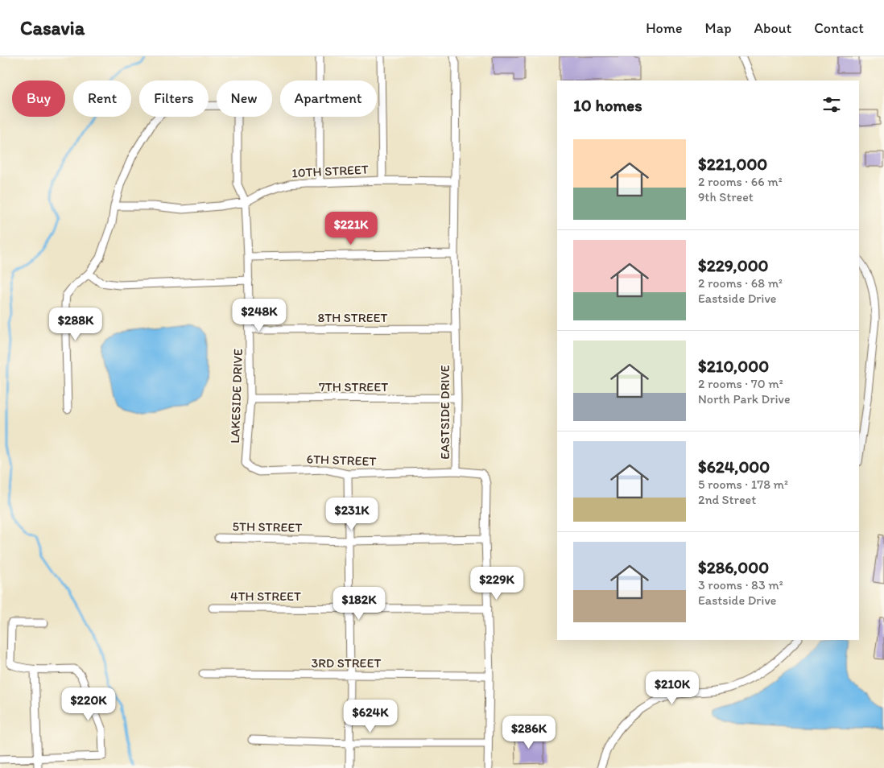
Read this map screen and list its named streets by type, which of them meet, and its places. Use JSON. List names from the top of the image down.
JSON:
{
  "streets": {
    "street": [
      "10TH STREET",
      "8TH STREET",
      "7TH STREET",
      "LAKESIDE DRIVE",
      "EASTSIDE DRIVE",
      "6TH STREET",
      "5TH STREET",
      "4TH STREET",
      "3RD STREET"
    ]
  },
  "crossings": [
    ["10TH STREET", "LAKESIDE DRIVE"],
    ["10TH STREET", "EASTSIDE DRIVE"],
    ["8TH STREET", "LAKESIDE DRIVE"],
    ["8TH STREET", "EASTSIDE DRIVE"],
    ["7TH STREET", "LAKESIDE DRIVE"],
    ["7TH STREET", "EASTSIDE DRIVE"],
    ["LAKESIDE DRIVE", "6TH STREET"],
    ["EASTSIDE DRIVE", "6TH STREET"],
    ["EASTSIDE DRIVE", "5TH STREET"],
    ["EASTSIDE DRIVE", "4TH STREET"],
    ["EASTSIDE DRIVE", "3RD STREET"]
  ],
  "page": {
    "header": "Casavia",
    "nav": [
      "Home",
      "Map",
      "About",
      "Contact"
    ],
    "chip": [
      "Buy",
      "Rent",
      "Filters",
      "New",
      "Apartment"
    ],
    "heading": "10 homes",
    "list": [
      {
        "name": "$221,000",
        "note": "2 rooms · 66 m² · 9th Street"
      },
      {
        "name": "$229,000",
        "note": "2 rooms · 68 m² · Eastside Drive"
      },
      {
        "name": "$210,000",
        "note": "2 rooms · 70 m² · North Park Drive"
      },
      {
        "name": "$624,000",
        "note": "5 rooms · 178 m² · 2nd Street"
      },
      {
        "name": "$286,000",
        "note": "3 rooms · 83 m² · Eastside Drive"
      }
    ],
    "price": [
      "$221K",
      "$248K",
      "$288K",
      "$231K",
      "$229K",
      "$182K",
      "$210K",
      "$220K",
      "$624K",
      "$286K"
    ]
  }
}
